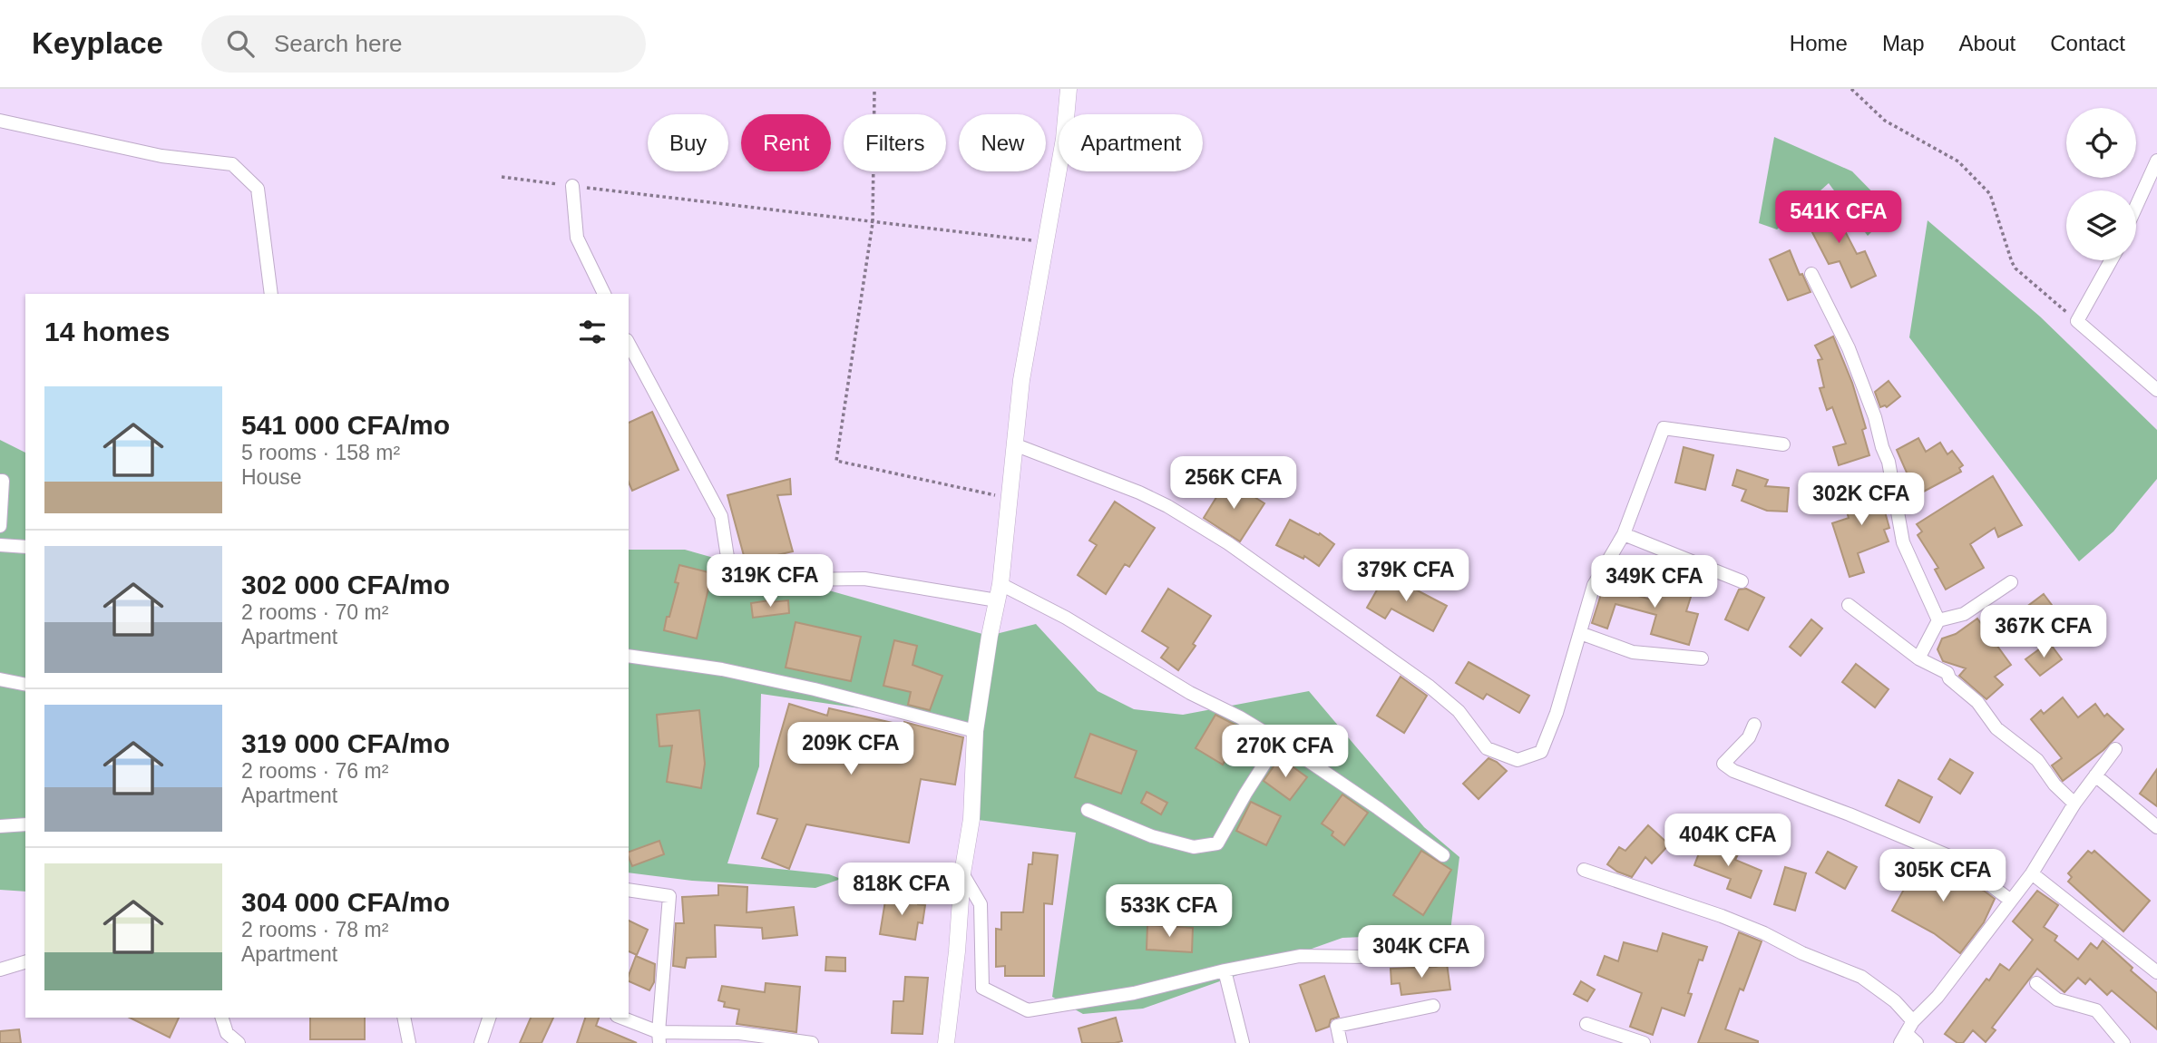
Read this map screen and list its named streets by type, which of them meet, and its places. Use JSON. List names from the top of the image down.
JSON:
{
  "page": {
    "header": "Keyplace",
    "search": "Search here",
    "nav": [
      "Home",
      "Map",
      "About",
      "Contact"
    ],
    "chip": [
      "Buy",
      "Rent",
      "Filters",
      "New",
      "Apartment"
    ],
    "price": [
      "541K CFA",
      "256K CFA",
      "302K CFA",
      "379K CFA",
      "319K CFA",
      "349K CFA",
      "367K CFA",
      "209K CFA",
      "270K CFA",
      "404K CFA",
      "305K CFA",
      "818K CFA",
      "533K CFA",
      "304K CFA"
    ],
    "heading": "14 homes",
    "list": [
      {
        "name": "541 000 CFA/mo",
        "note": "5 rooms · 158 m² · House"
      },
      {
        "name": "302 000 CFA/mo",
        "note": "2 rooms · 70 m² · Apartment"
      },
      {
        "name": "319 000 CFA/mo",
        "note": "2 rooms · 76 m² · Apartment"
      },
      {
        "name": "304 000 CFA/mo",
        "note": "2 rooms · 78 m² · Apartment"
      }
    ]
  }
}
